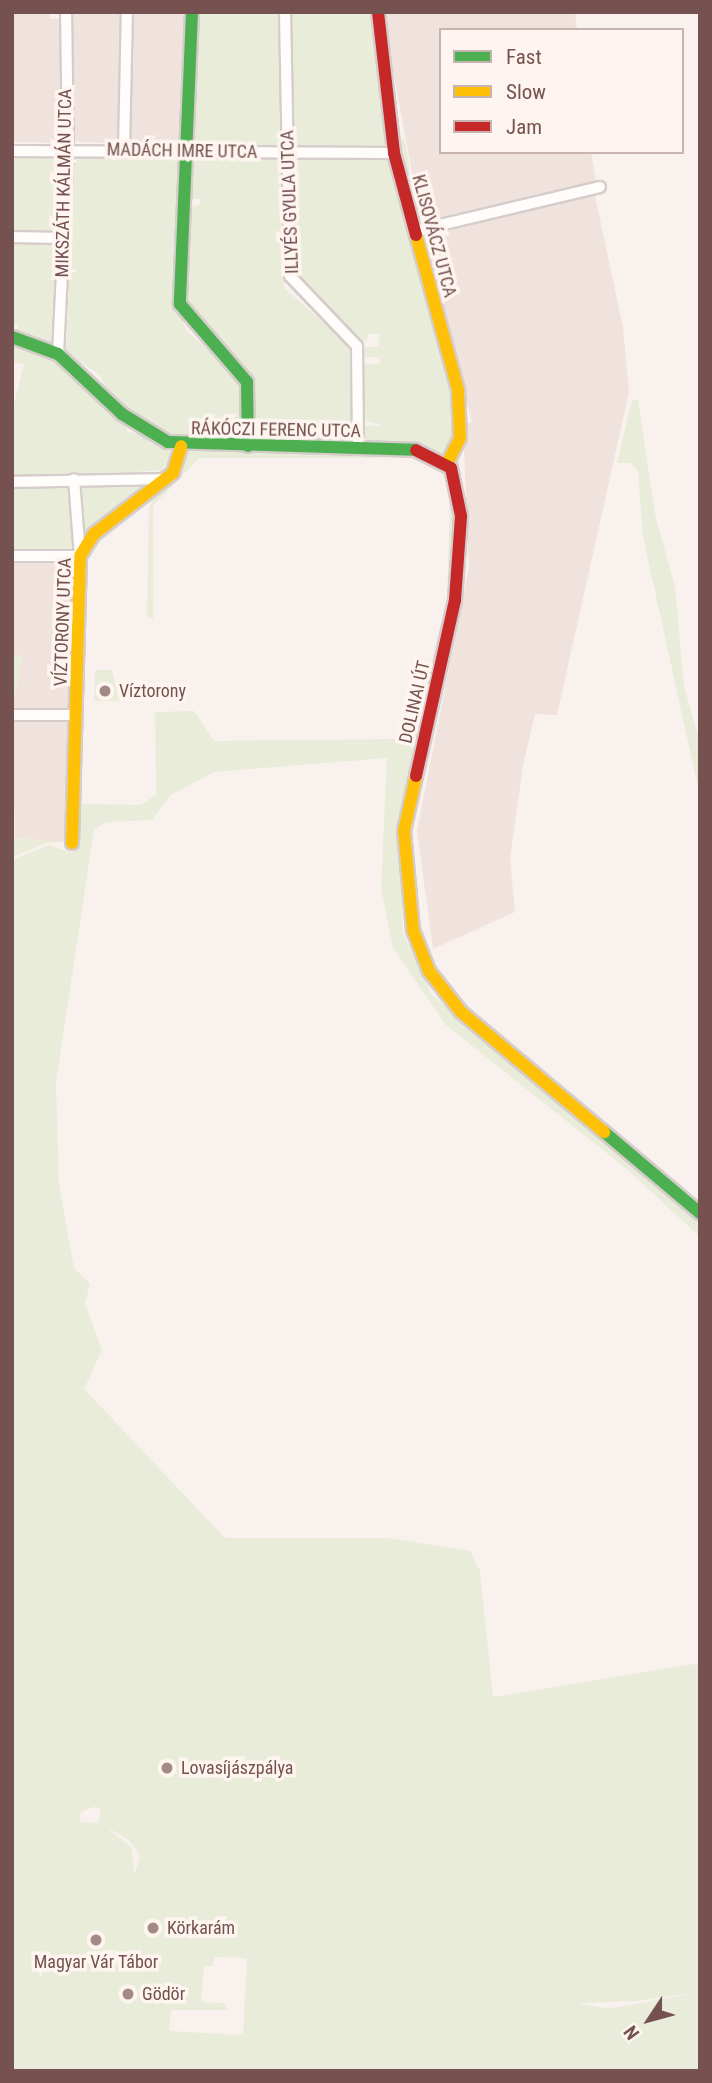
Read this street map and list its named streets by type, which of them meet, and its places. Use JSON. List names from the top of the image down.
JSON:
{
  "streets": {
    "street": [
      "MADÁCH IMRE UTCA",
      "MIKSZÁTH KÁLMÁN UTCA",
      "ILLYÉS GYULA UTCA",
      "KLISOVÁCZ UTCA",
      "RÁKÓCZI FERENC UTCA",
      "VÍZTORONY UTCA",
      "DOLINAI ÚT"
    ]
  },
  "crossings": [
    ["MADÁCH IMRE UTCA", "MIKSZÁTH KÁLMÁN UTCA"],
    ["MADÁCH IMRE UTCA", "ILLYÉS GYULA UTCA"],
    ["MADÁCH IMRE UTCA", "KLISOVÁCZ UTCA"],
    ["MIKSZÁTH KÁLMÁN UTCA", "RÁKÓCZI FERENC UTCA"],
    ["ILLYÉS GYULA UTCA", "RÁKÓCZI FERENC UTCA"],
    ["KLISOVÁCZ UTCA", "RÁKÓCZI FERENC UTCA"],
    ["KLISOVÁCZ UTCA", "DOLINAI ÚT"],
    ["RÁKÓCZI FERENC UTCA", "VÍZTORONY UTCA"],
    ["RÁKÓCZI FERENC UTCA", "DOLINAI ÚT"]
  ],
  "places": [
    "Víztorony",
    "Lovasíjászpálya",
    "Körkarám",
    "Magyar Vár Tábor",
    "Gödör"
  ],
  "legend": ["Fast", "Slow", "Jam"],
  "north": "bottom left"
}
